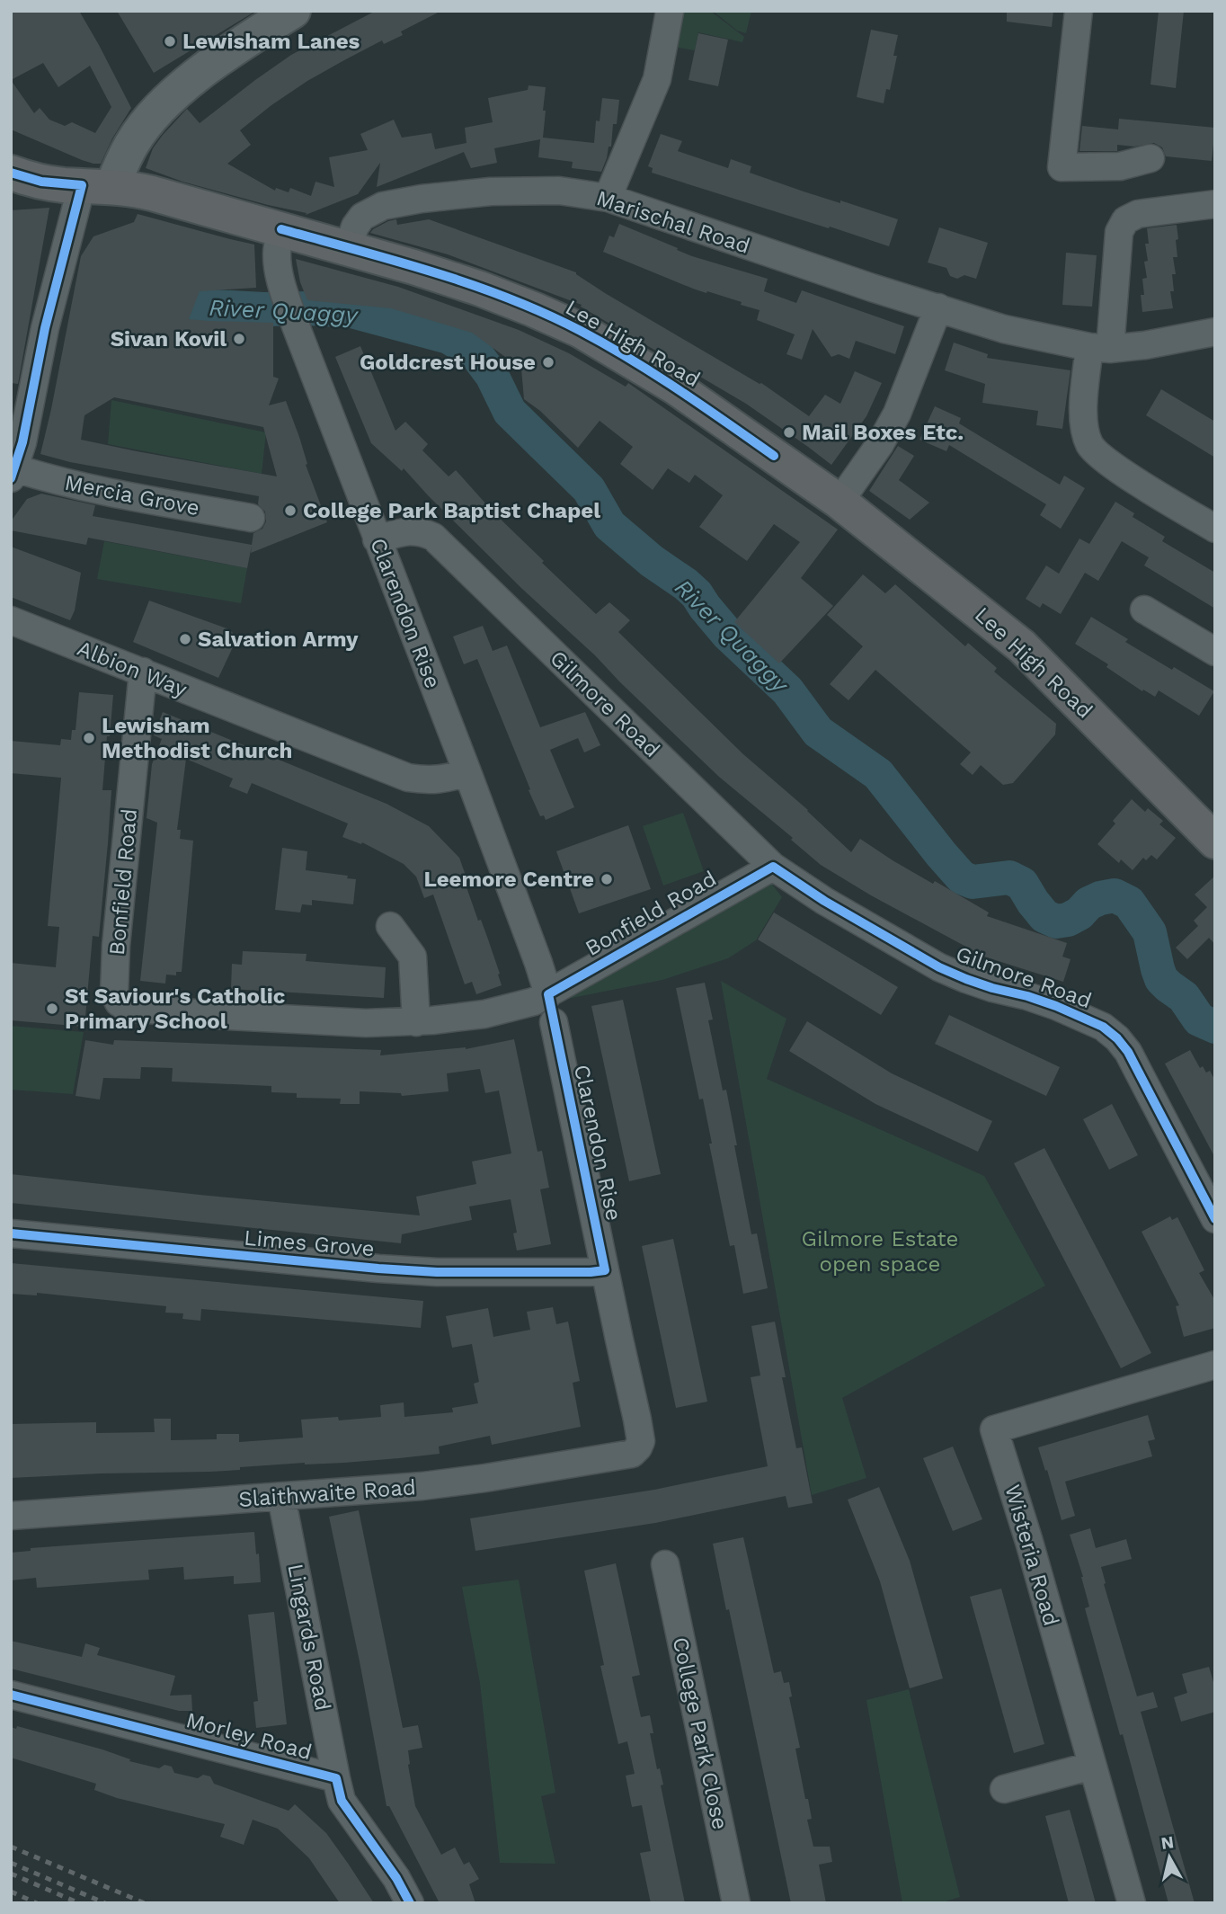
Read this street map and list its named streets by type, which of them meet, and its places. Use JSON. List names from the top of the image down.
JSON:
{
  "streets": {
    "highway": ["Lee High Road"],
    "street": [
      "Marischal Road",
      "Mercia Grove",
      "Clarendon Rise",
      "Albion Way",
      "Gilmore Road",
      "Bonfield Road",
      "Limes Grove",
      "Slaithwaite Road",
      "Wisteria Road",
      "Lingards Road",
      "College Park Close",
      "Morley Road"
    ]
  },
  "crossings": [
    ["Marischal Road", "Lee High Road"],
    ["Lee High Road", "Clarendon Rise"],
    ["Clarendon Rise", "Albion Way"],
    ["Clarendon Rise", "Gilmore Road"],
    ["Clarendon Rise", "Bonfield Road"],
    ["Clarendon Rise", "Limes Grove"],
    ["Clarendon Rise", "Slaithwaite Road"],
    ["Albion Way", "Bonfield Road"],
    ["Gilmore Road", "Bonfield Road"],
    ["Slaithwaite Road", "Lingards Road"],
    ["Lingards Road", "Morley Road"]
  ],
  "water": ["River Quaggy"],
  "parks": ["Gilmore Estate open space"],
  "places": [
    "Lewisham Lanes",
    "Sivan Kovil",
    "Goldcrest House",
    "Mail Boxes Etc.",
    "College Park Baptist Chapel",
    "Salvation Army",
    "Lewisham Methodist Church",
    "Leemore Centre",
    "St Saviour's Catholic Primary School"
  ],
  "north": "top"
}
